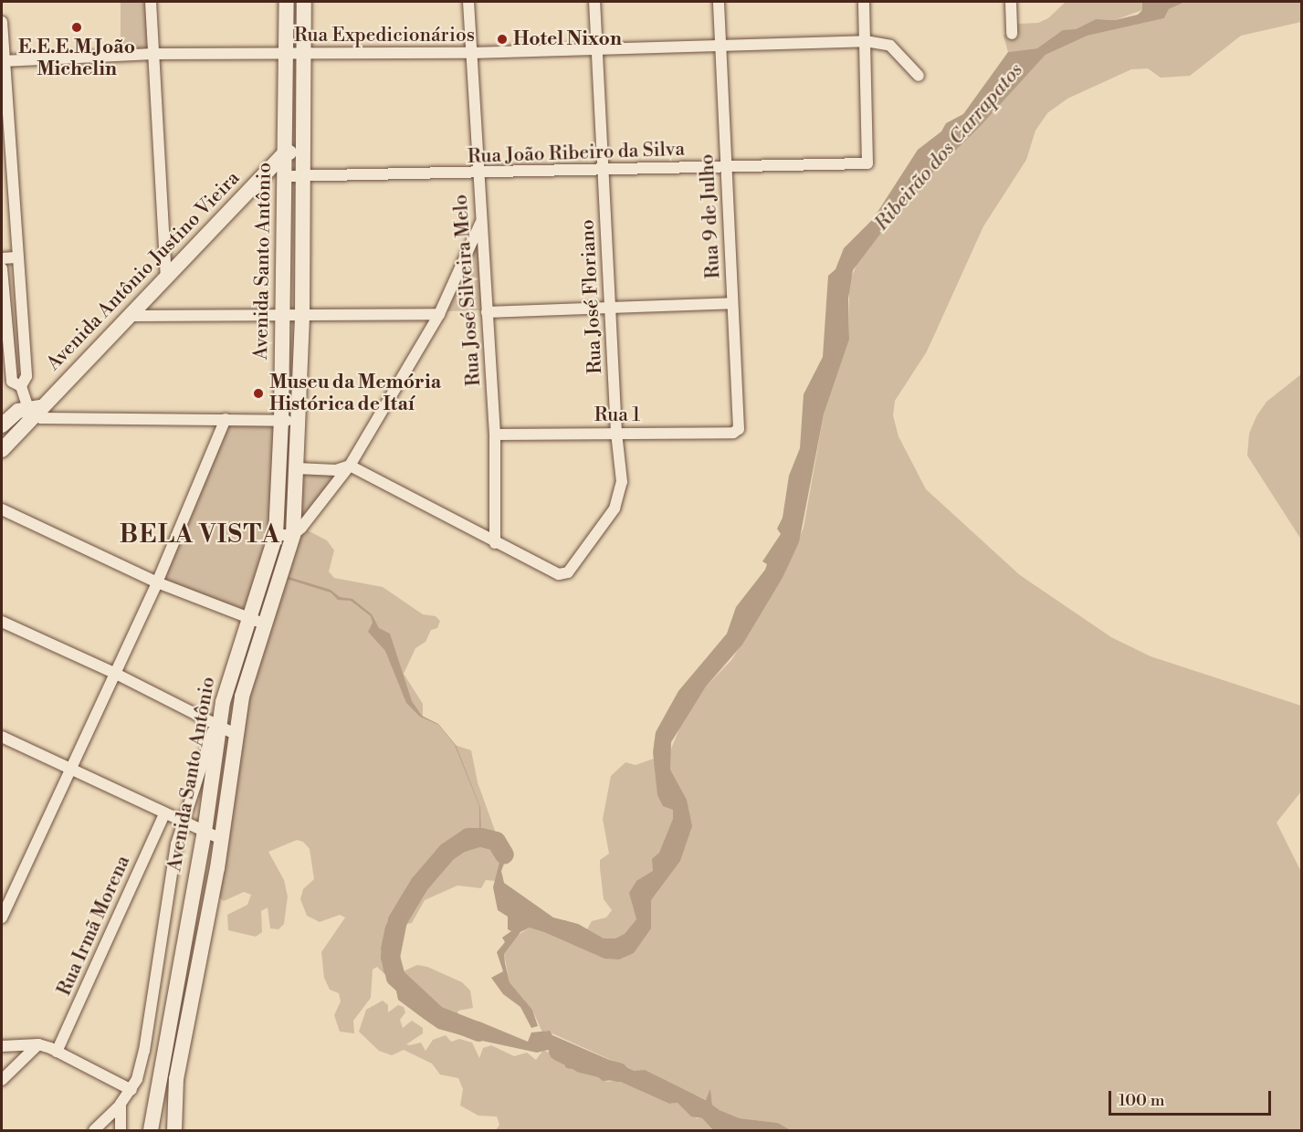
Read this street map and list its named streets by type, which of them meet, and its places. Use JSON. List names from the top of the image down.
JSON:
{
  "streets": {
    "street": [
      "Rua Expedicionários",
      "Rua João Ribeiro da Silva",
      "Rua 9 de Julho",
      "Avenida Santo Antônio",
      "Avenida Antônio Justino Vieira",
      "Rua José Silveira Melo",
      "Rua José Floriano",
      "Rua 1",
      "Rua Irmã Morena"
    ]
  },
  "crossings": [
    ["Rua Expedicionários", "Rua João Ribeiro da Silva"],
    ["Rua Expedicionários", "Rua 9 de Julho"],
    ["Rua Expedicionários", "Avenida Santo Antônio"],
    ["Rua Expedicionários", "Rua José Silveira Melo"],
    ["Rua Expedicionários", "Rua José Floriano"],
    ["Rua João Ribeiro da Silva", "Rua 9 de Julho"],
    ["Rua João Ribeiro da Silva", "Avenida Santo Antônio"],
    ["Rua João Ribeiro da Silva", "Rua José Silveira Melo"],
    ["Rua João Ribeiro da Silva", "Rua José Floriano"],
    ["Rua 9 de Julho", "Rua 1"],
    ["Avenida Santo Antônio", "Avenida Antônio Justino Vieira"],
    ["Rua José Silveira Melo", "Rua José Floriano"],
    ["Rua José Silveira Melo", "Rua 1"],
    ["Rua José Floriano", "Rua 1"]
  ],
  "districts": ["BELA VISTA"],
  "water": ["Ribeirão dos Carrapatos"],
  "places": ["E.E.E.M João Michelin", "Hotel Nixon", "Museu da Memória Histórica de Itaí"],
  "scale_bar": "100 m"
}
